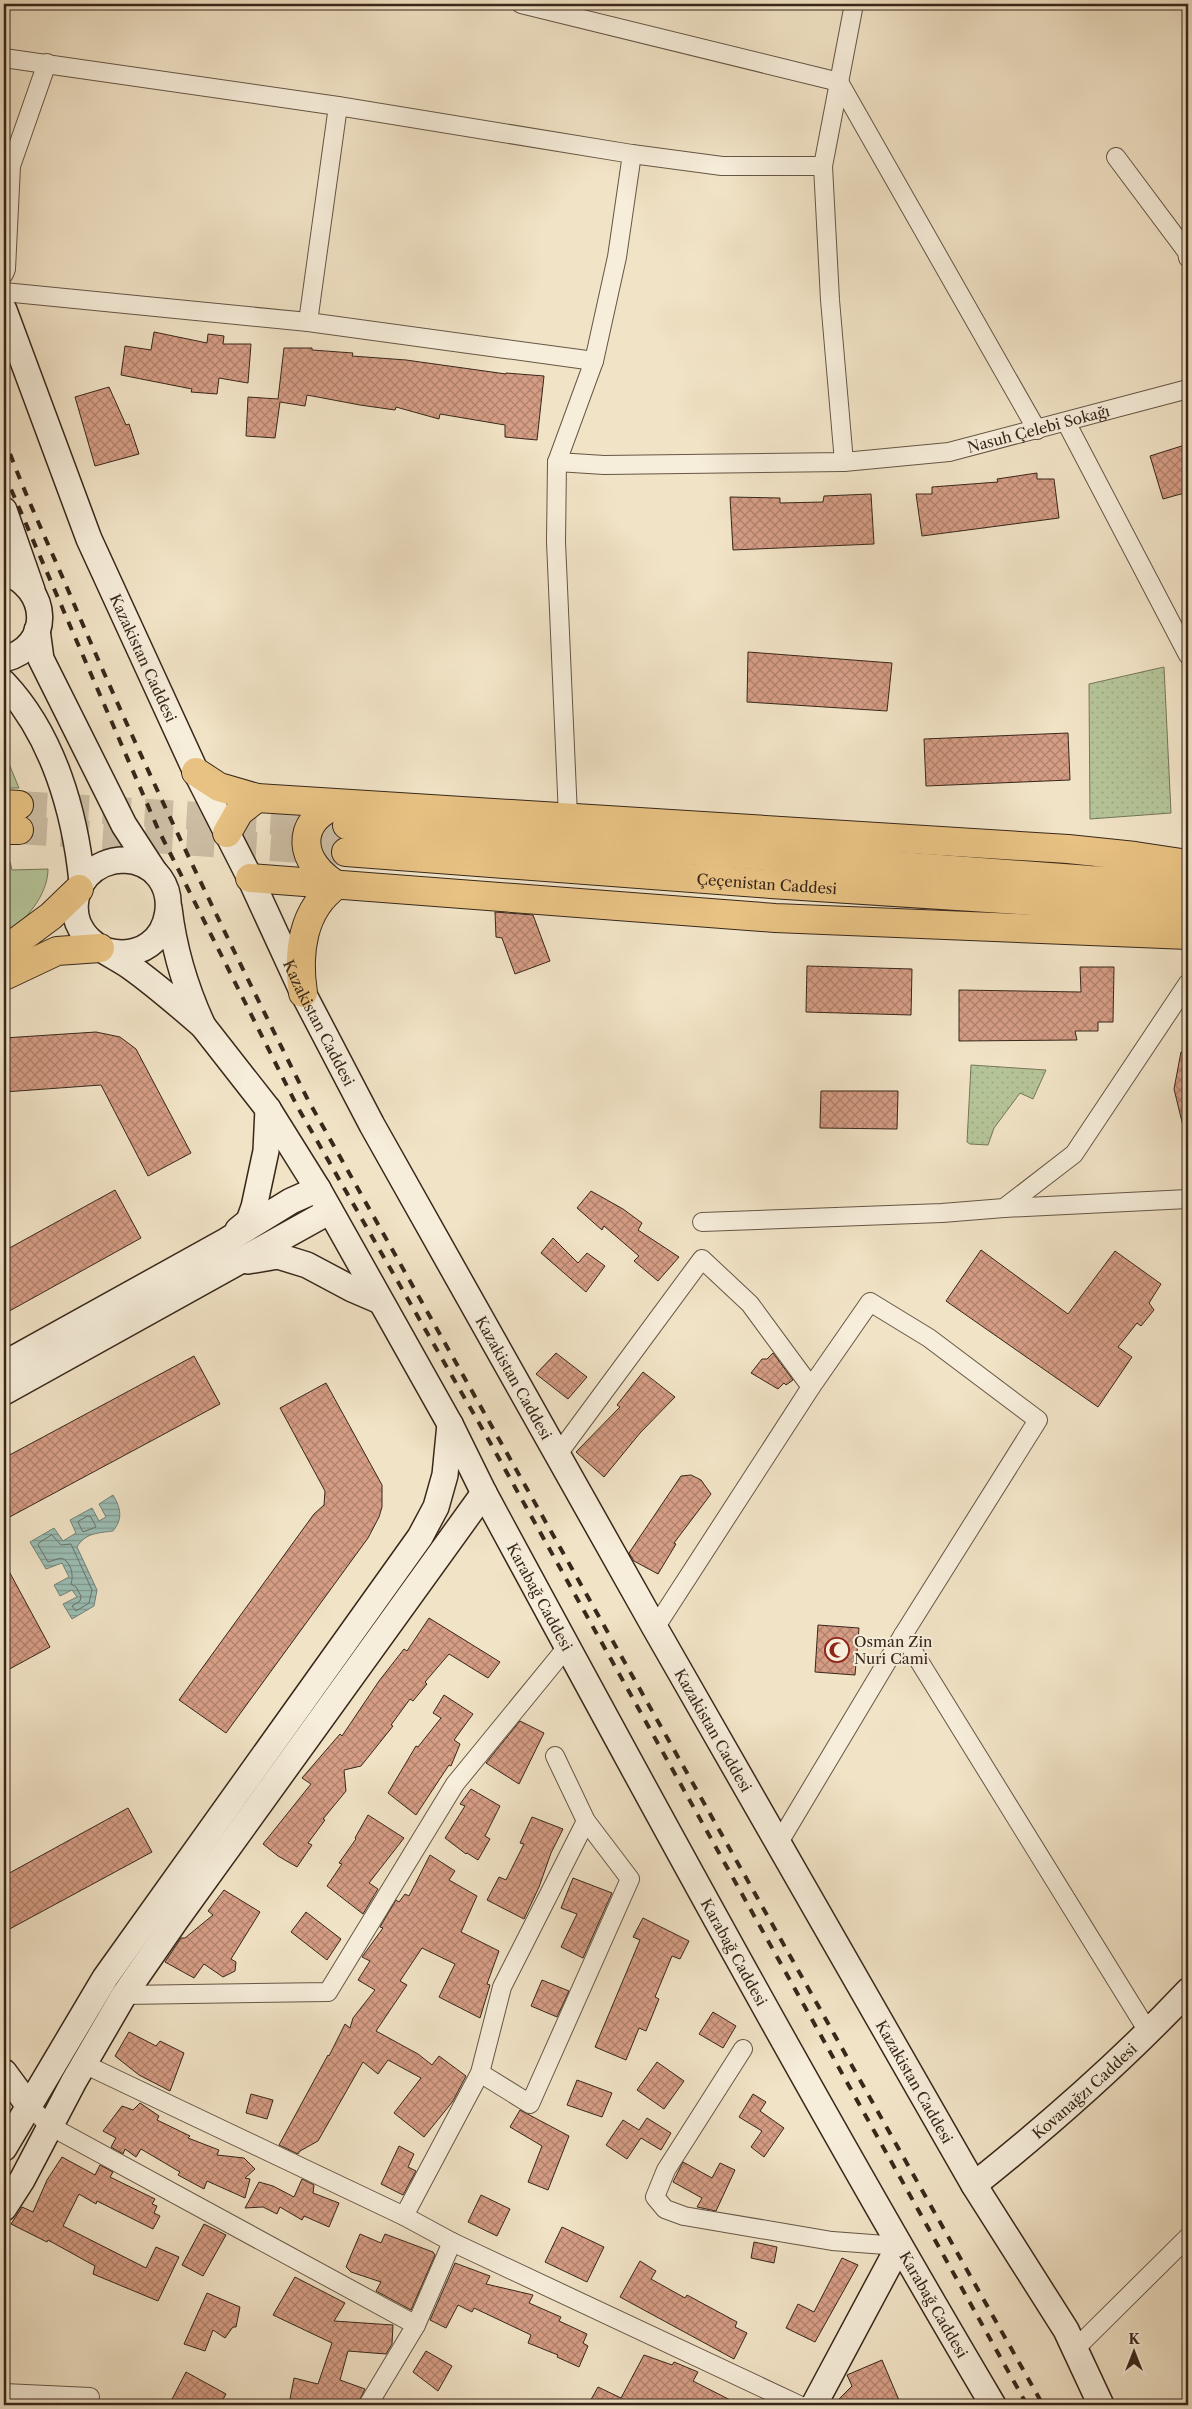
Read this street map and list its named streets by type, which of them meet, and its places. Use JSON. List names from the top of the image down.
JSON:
{
  "streets": {
    "main road": [
      "Kazakistan Caddesi",
      "Çeçenistan Caddesi",
      "Karabağ Caddesi",
      "Kovanağzı Caddesi"
    ],
    "street": ["Nasuh Çelebi Sokağı"]
  },
  "crossings": [
    ["Kazakistan Caddesi", "Kovanağzı Caddesi"]
  ],
  "places": {
    "mosque": ["Osman Zin Nuri Cami"]
  },
  "north": "top"
}
